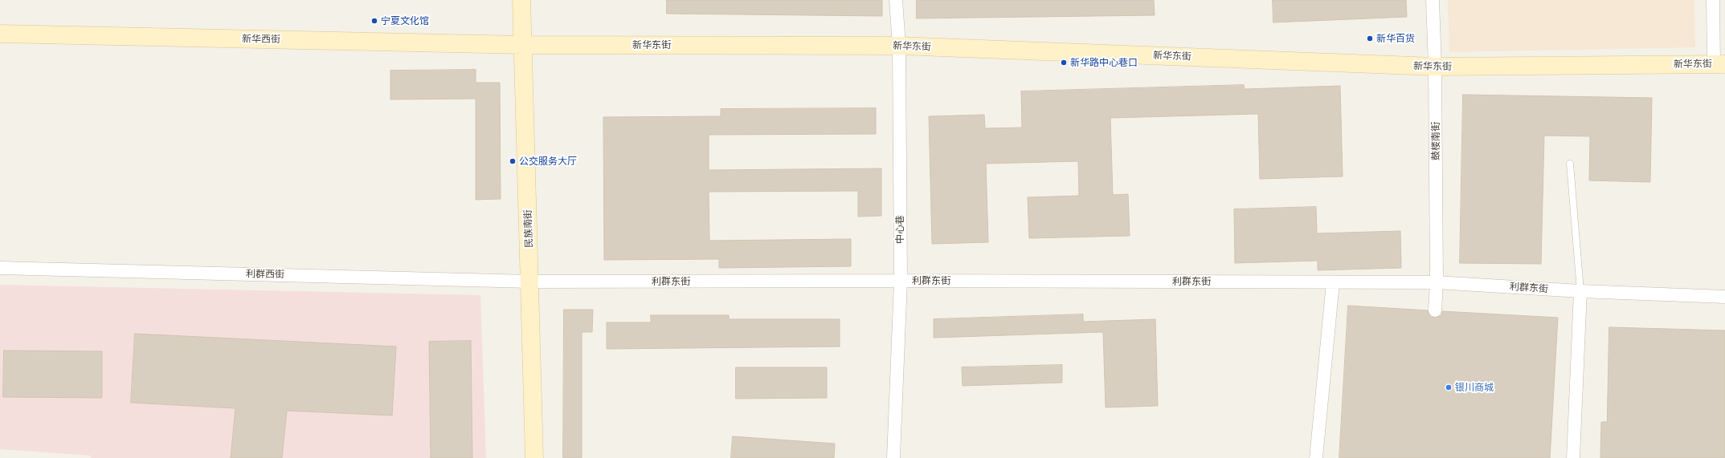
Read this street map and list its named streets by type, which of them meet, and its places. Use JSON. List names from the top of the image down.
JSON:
{
  "streets": {
    "street": [
      "新华西街",
      "新华东街",
      "鼓楼南街",
      "民族南街",
      "中心巷",
      "利群西街",
      "利群东街"
    ]
  },
  "crossings": [
    ["新华西街", "新华东街"],
    ["新华西街", "民族南街"],
    ["新华东街", "鼓楼南街"],
    ["新华东街", "民族南街"],
    ["新华东街", "中心巷"],
    ["鼓楼南街", "利群东街"],
    ["民族南街", "利群西街"],
    ["民族南街", "利群东街"],
    ["中心巷", "利群东街"],
    ["利群西街", "利群东街"]
  ],
  "places": [
    "宁夏文化馆",
    "新华百货",
    "新华路中心巷口",
    "公交服务大厅",
    "银川商城"
  ]
}
